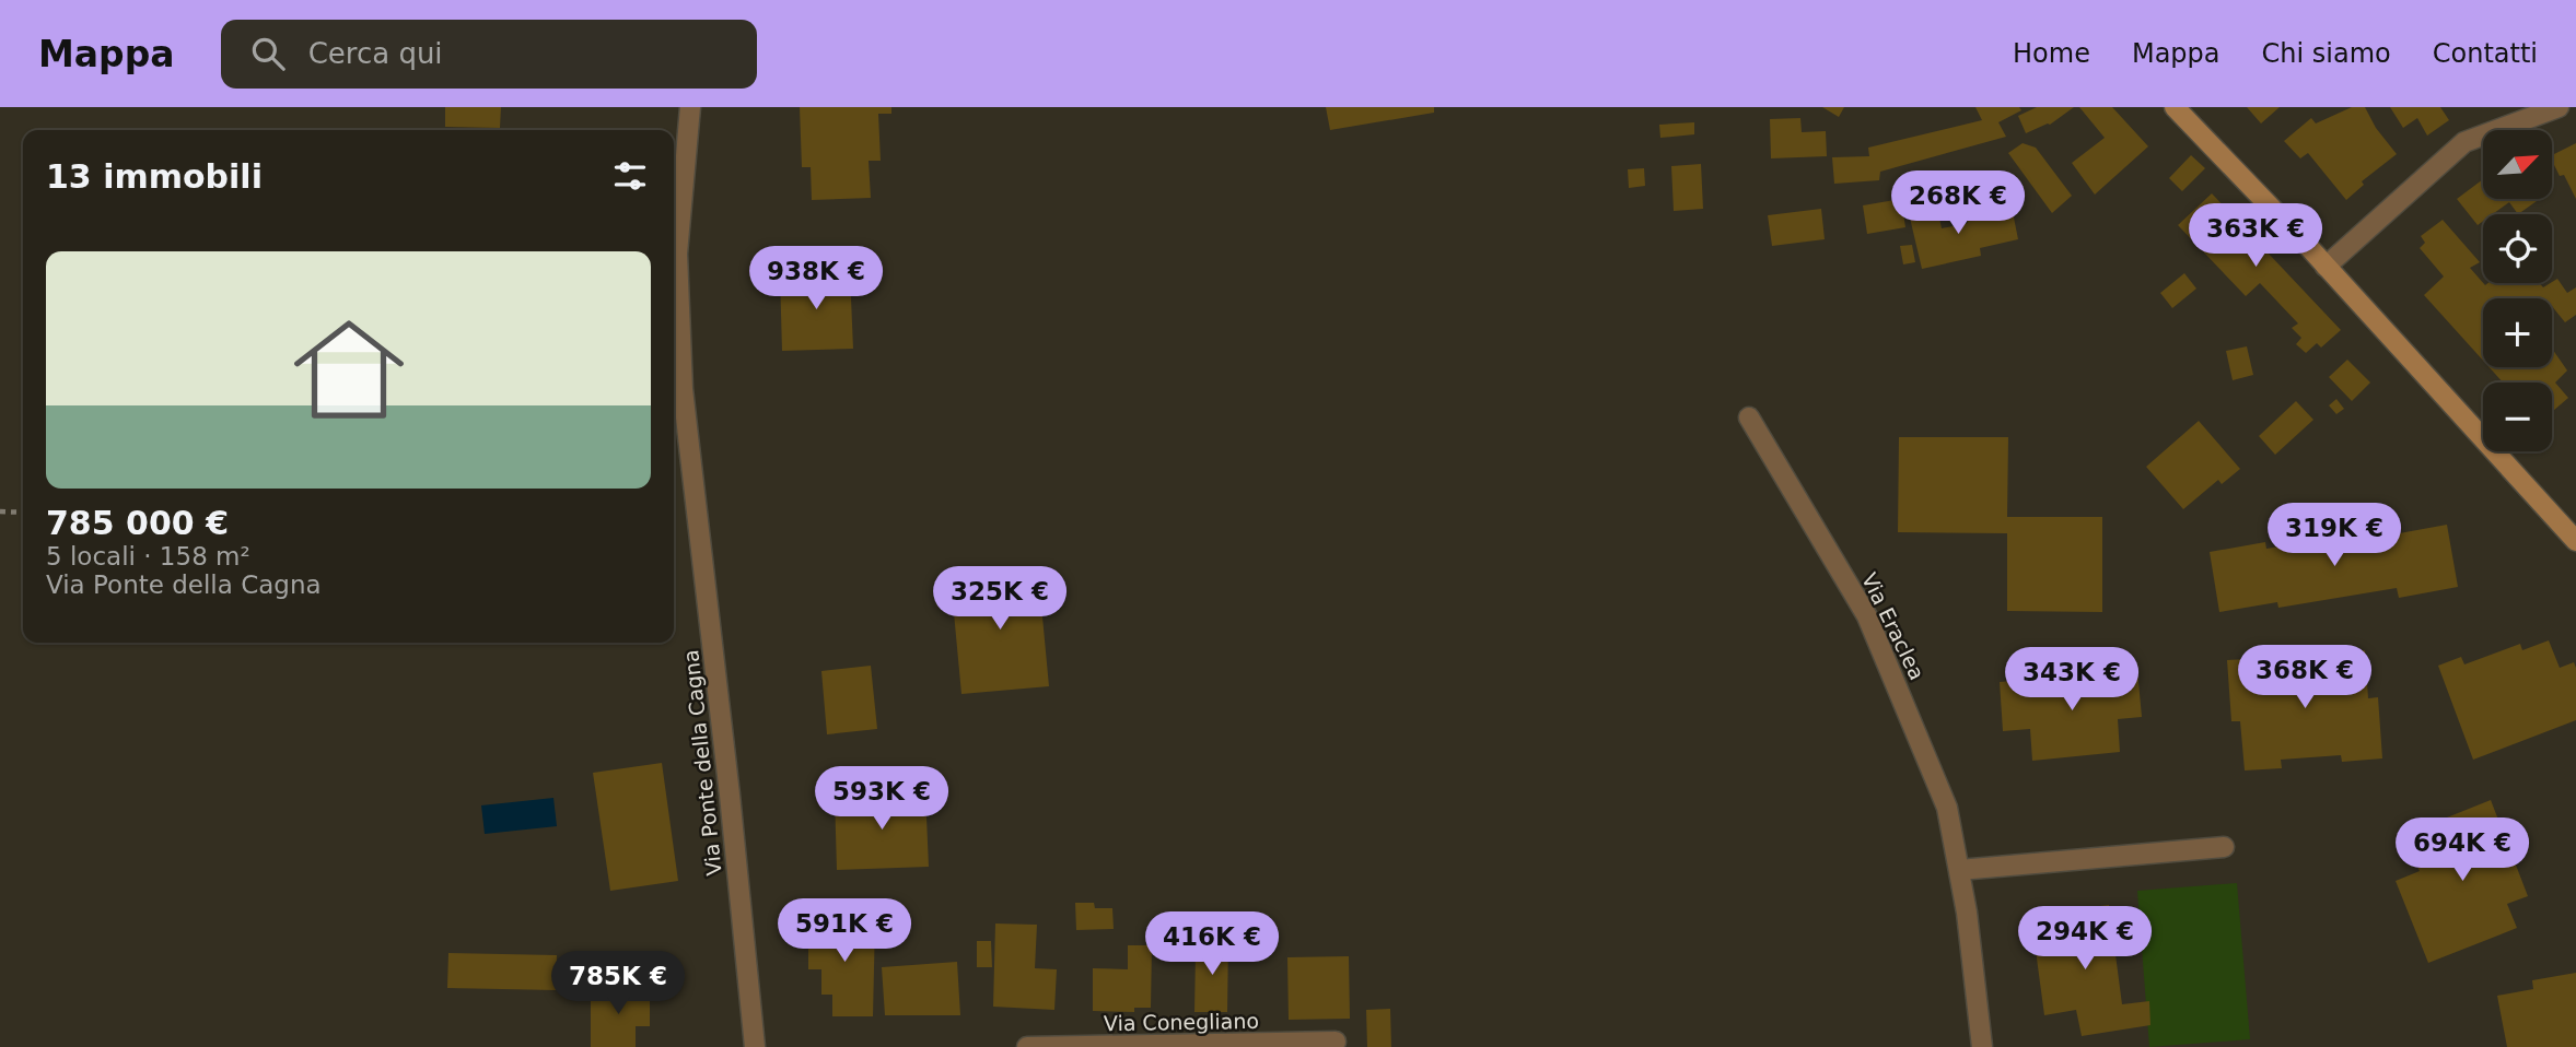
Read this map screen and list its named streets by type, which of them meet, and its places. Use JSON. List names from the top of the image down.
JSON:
{
  "streets": {
    "street": ["Via Eraclea", "Via Ponte della Cagna", "Via Conegliano"]
  },
  "north": "top right",
  "page": {
    "header": "Mappa",
    "search": "Cerca qui",
    "nav": [
      "Home",
      "Mappa",
      "Chi siamo",
      "Contatti"
    ],
    "map_buttons": ["+", "−"],
    "heading": "13 immobili",
    "price": [
      "268K €",
      "363K €",
      "938K €",
      "319K €",
      "325K €",
      "368K €",
      "343K €",
      "593K €",
      "694K €",
      "591K €",
      "294K €",
      "416K €",
      "785K €"
    ],
    "list": [
      {
        "name": "785 000 €",
        "note": "5 locali · 158 m² · Via Ponte della Cagna"
      }
    ]
  }
}
